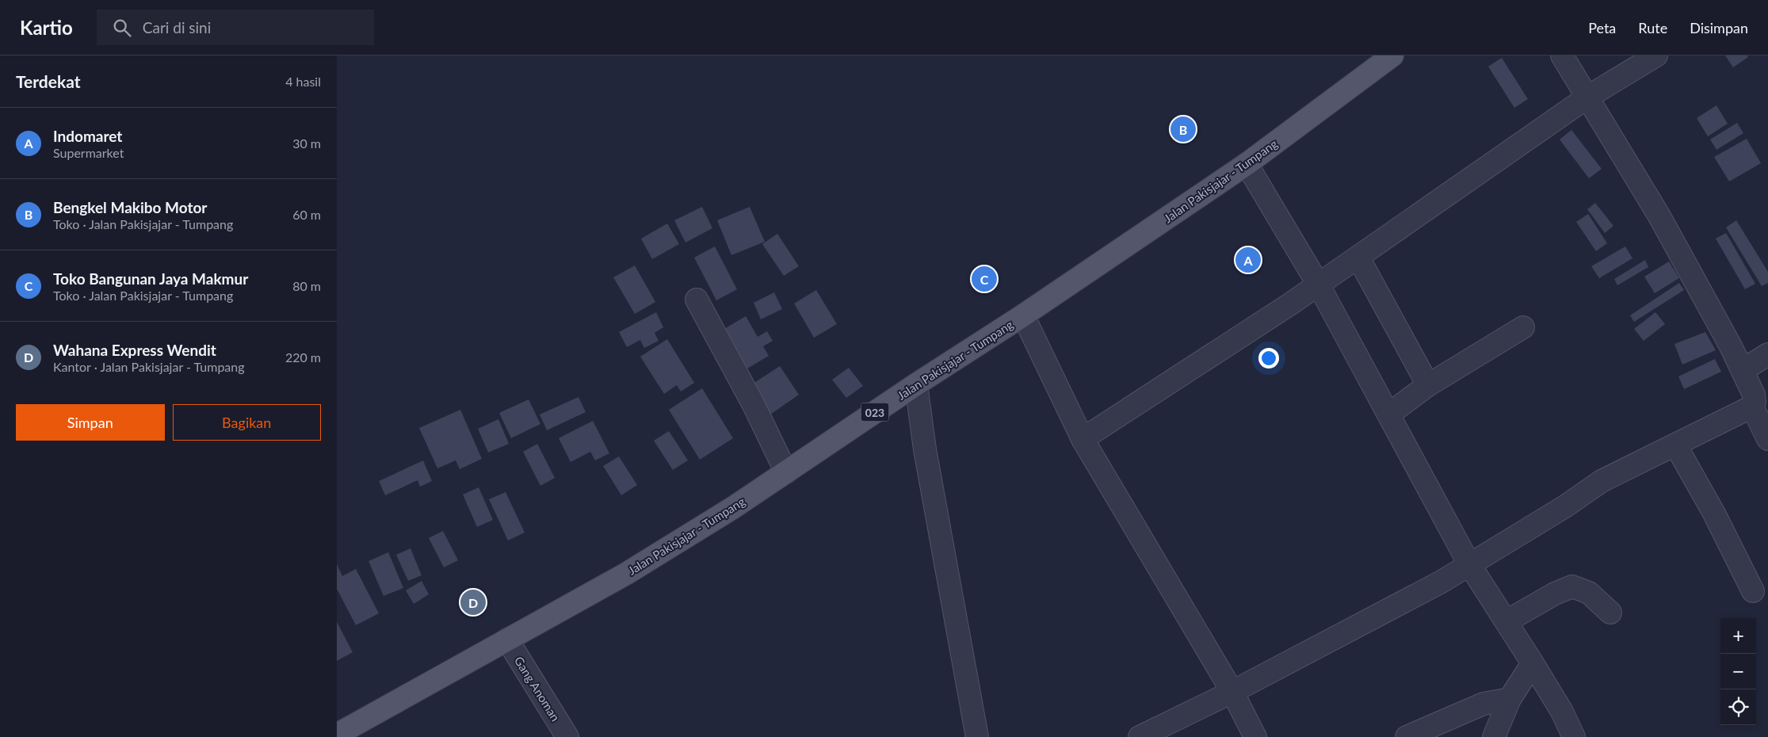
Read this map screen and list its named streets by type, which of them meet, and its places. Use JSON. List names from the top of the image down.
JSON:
{
  "streets": {
    "main road": ["Jalan Pakisjajar - Tumpang", "023"],
    "street": ["Gang Anoman"]
  },
  "crossings": [
    ["Jalan Pakisjajar - Tumpang", "Gang Anoman"]
  ],
  "page": {
    "header": "Kartio",
    "search": "Cari di sini",
    "nav": ["Peta", "Rute", "Disimpan"],
    "heading": ["Terdekat", "4 hasil"],
    "list": [
      {
        "mark": "A",
        "name": "Indomaret",
        "note": "Supermarket",
        "value": "30 m"
      },
      {
        "mark": "B",
        "name": "Bengkel Makibo Motor",
        "note": "Toko · Jalan Pakisjajar - Tumpang",
        "value": "60 m"
      },
      {
        "mark": "C",
        "name": "Toko Bangunan Jaya Makmur",
        "note": "Toko · Jalan Pakisjajar - Tumpang",
        "value": "80 m"
      },
      {
        "mark": "D",
        "name": "Wahana Express Wendit",
        "note": "Kantor · Jalan Pakisjajar - Tumpang",
        "value": "220 m"
      }
    ],
    "pins": [
      "B",
      "A",
      "C",
      "D"
    ],
    "buttons": ["Simpan", "Bagikan"],
    "map_buttons": ["+", "−"]
  }
}
